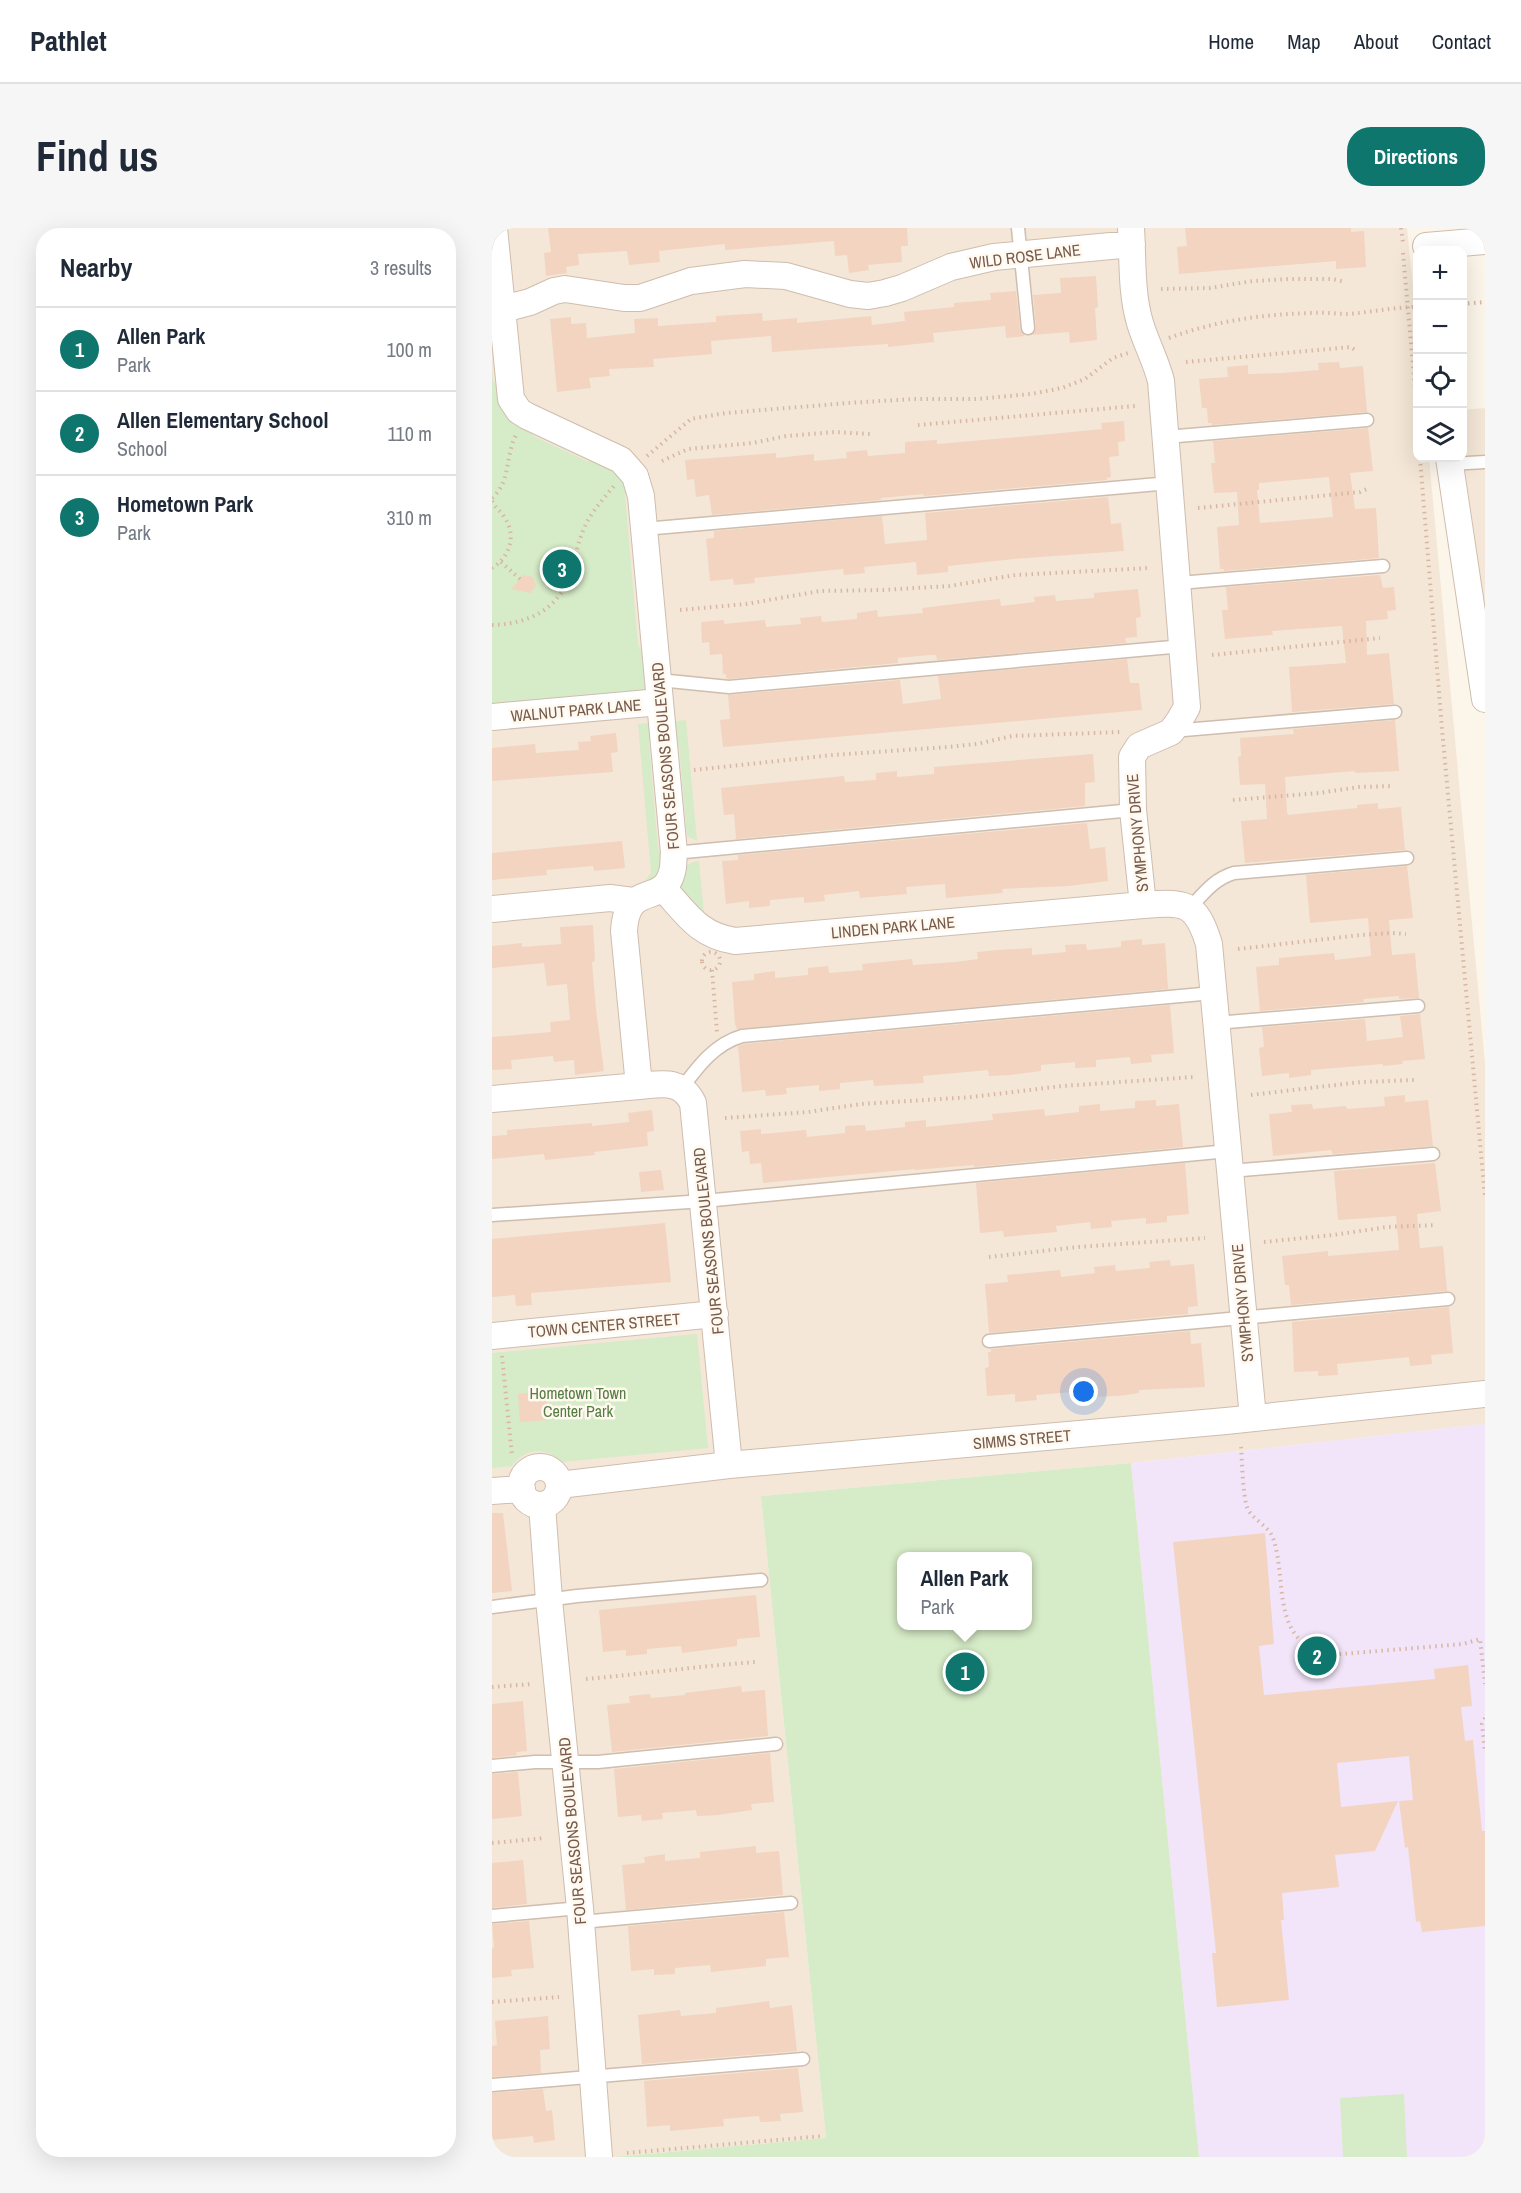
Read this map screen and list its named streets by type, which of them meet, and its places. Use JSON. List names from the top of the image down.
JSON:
{
  "streets": {
    "street": [
      "WILD ROSE LANE",
      "WALNUT PARK LANE",
      "FOUR SEASONS BOULEVARD",
      "SYMPHONY DRIVE",
      "LINDEN PARK LANE",
      "TOWN CENTER STREET",
      "SIMMS STREET"
    ]
  },
  "crossings": [
    ["WALNUT PARK LANE", "FOUR SEASONS BOULEVARD"],
    ["FOUR SEASONS BOULEVARD", "LINDEN PARK LANE"],
    ["FOUR SEASONS BOULEVARD", "TOWN CENTER STREET"],
    ["FOUR SEASONS BOULEVARD", "SIMMS STREET"],
    ["SYMPHONY DRIVE", "LINDEN PARK LANE"],
    ["SYMPHONY DRIVE", "SIMMS STREET"]
  ],
  "parks": ["Hometown Town Center Park"],
  "page": {
    "header": "Pathlet",
    "nav": [
      "Home",
      "Map",
      "About",
      "Contact"
    ],
    "buttons": "Directions",
    "title": "Find us",
    "heading": ["Nearby", "3 results"],
    "map_buttons": ["+", "−"],
    "list": [
      {
        "mark": "1",
        "name": "Allen Park",
        "note": "Park",
        "value": "100 m"
      },
      {
        "mark": "2",
        "name": "Allen Elementary School",
        "note": "School",
        "value": "110 m"
      },
      {
        "mark": "3",
        "name": "Hometown Park",
        "note": "Park",
        "value": "310 m"
      }
    ],
    "pins": ["3", "2", "1"],
    "popup": ["Allen Park", "Park"]
  }
}
